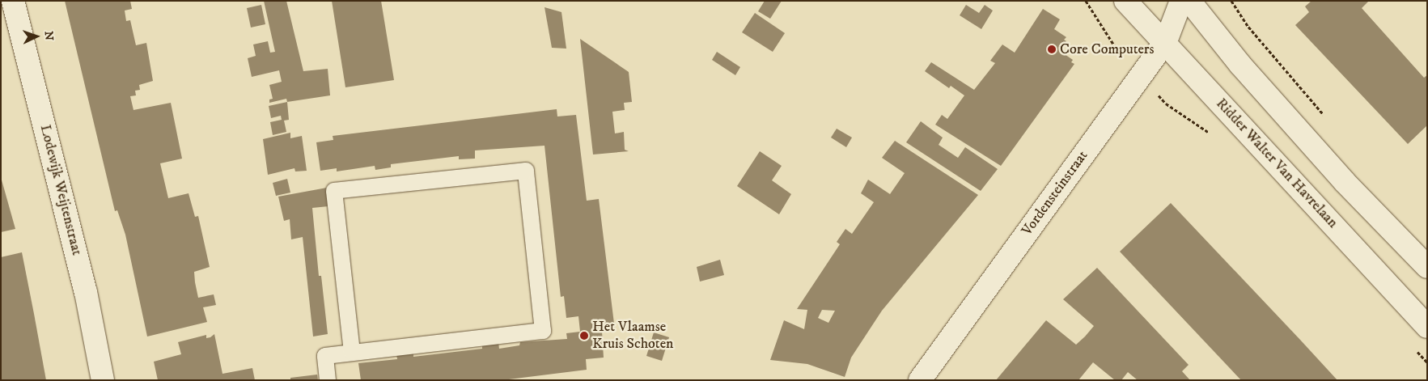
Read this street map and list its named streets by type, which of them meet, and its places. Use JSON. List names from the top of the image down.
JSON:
{
  "streets": {
    "street": ["Ridder Walter Van Havrelaan", "Lodewijk Weijtenstraat", "Vordensteinstraat"]
  },
  "crossings": [
    ["Ridder Walter Van Havrelaan", "Vordensteinstraat"]
  ],
  "places": ["Core Computers", "Het Vlaamse Kruis Schoten"],
  "north": "right"
}
